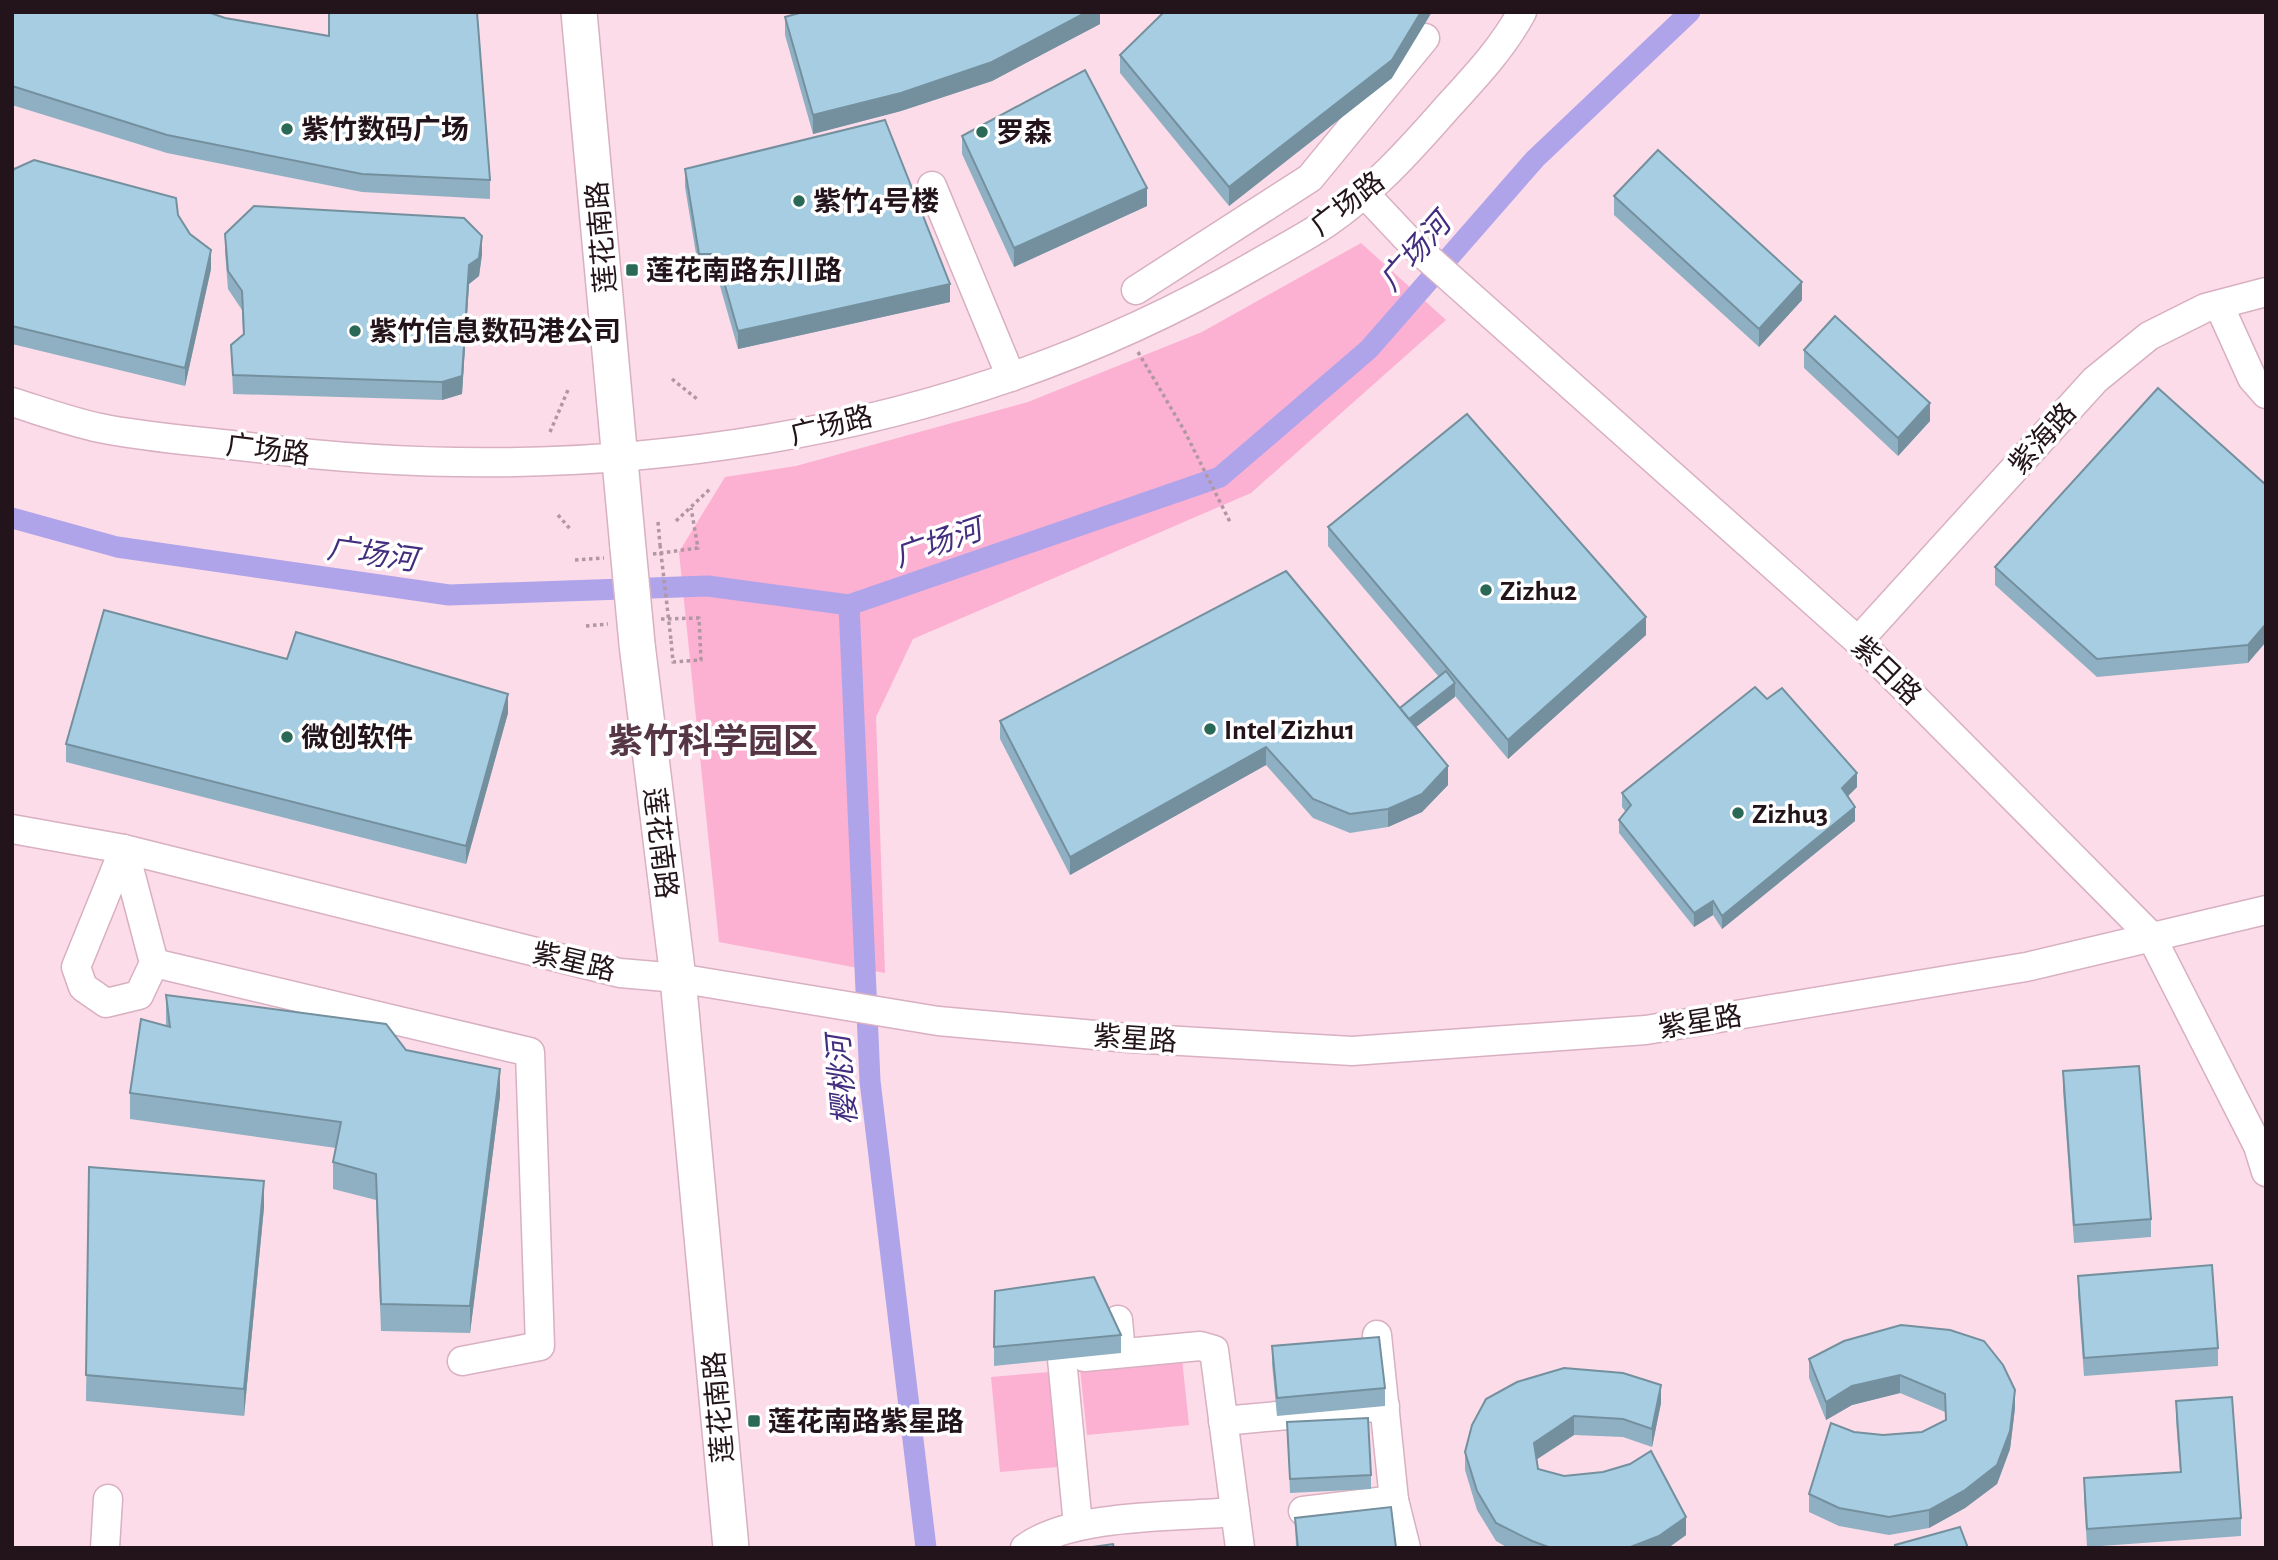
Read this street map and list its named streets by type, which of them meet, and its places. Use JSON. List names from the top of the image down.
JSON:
{
  "streets": {
    "main road": ["莲花南路"],
    "street": [
      "广场路",
      "紫海路",
      "紫日路",
      "紫星路"
    ]
  },
  "crossings": [
    ["广场路", "莲花南路"],
    ["广场路", "紫日路"],
    ["莲花南路", "紫星路"],
    ["紫海路", "紫日路"],
    ["紫日路", "紫星路"]
  ],
  "districts": ["紫竹科学园区"],
  "water": ["广场河", "樱桃河"],
  "places": {
    "other": [
      "紫竹数码广场",
      "罗森",
      "紫竹4号楼",
      "紫竹信息数码港公司",
      "Zizhu2",
      "Intel Zizhu1",
      "微创软件",
      "Zizhu3"
    ],
    "transit": ["莲花南路东川路", "莲花南路紫星路"]
  }
}
